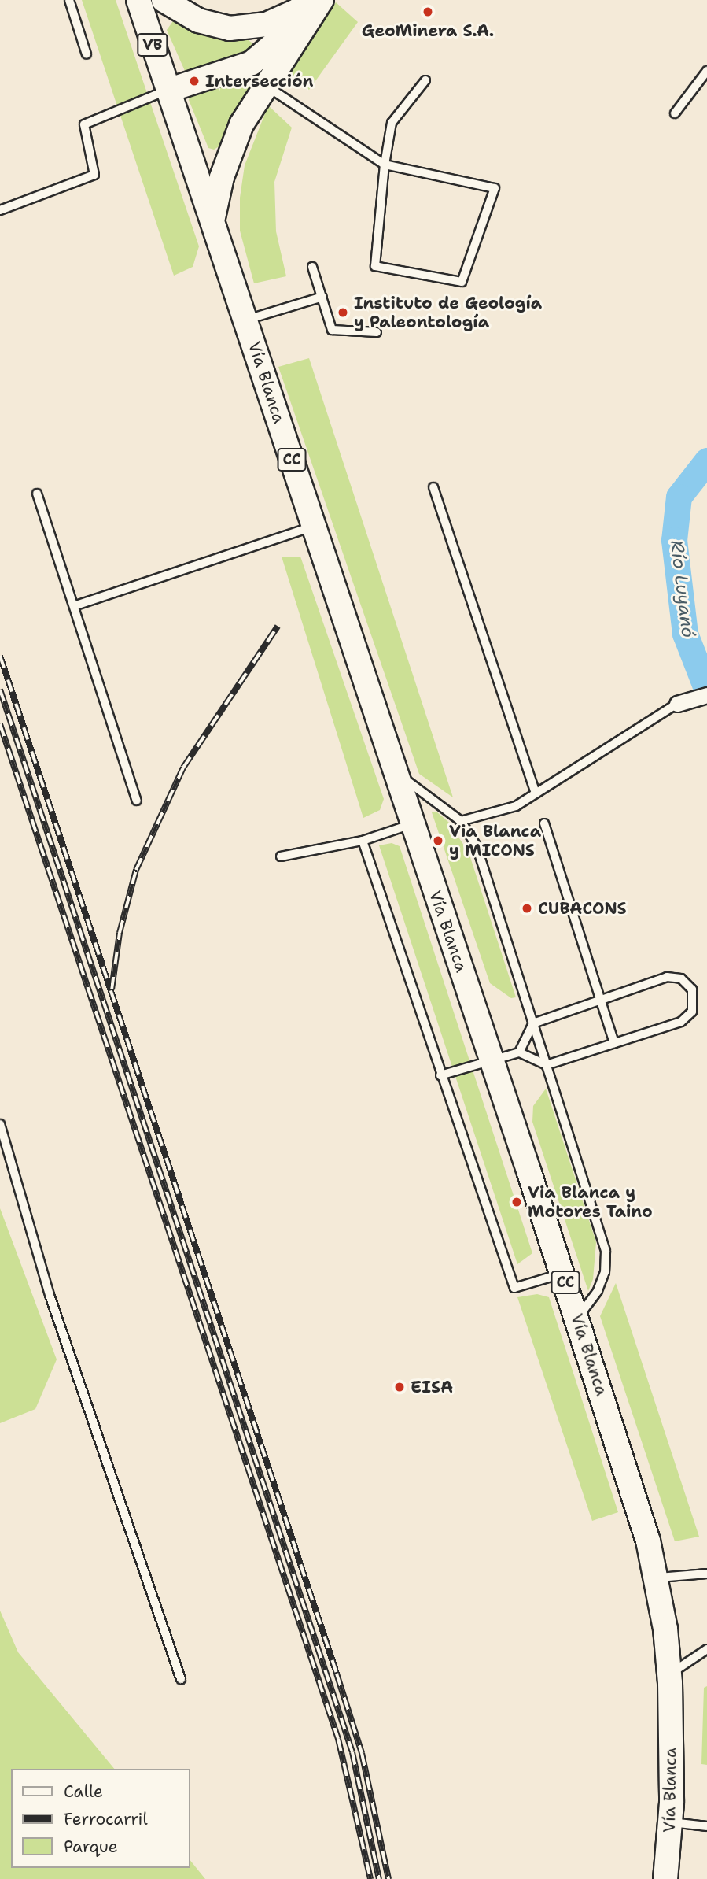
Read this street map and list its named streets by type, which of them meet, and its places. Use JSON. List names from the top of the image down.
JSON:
{
  "streets": {
    "main road": ["VB", "Vía Blanca", "CC"]
  },
  "water": ["Río Luyanó"],
  "places": [
    "GeoMinera S.A.",
    "Intersección",
    "Instituto de Geología y Paleontología",
    "Via Blanca y MICONS",
    "CUBACONS",
    "Via Blanca y Motores Taino",
    "EISA"
  ],
  "legend": ["Calle", "Ferrocarril", "Parque"]
}
